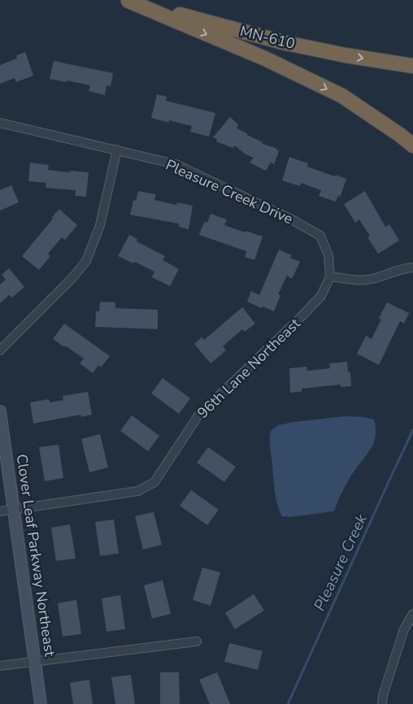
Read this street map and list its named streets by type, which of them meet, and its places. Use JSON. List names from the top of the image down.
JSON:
{
  "streets": {
    "highway": ["MN-610"],
    "street": ["Pleasure Creek Drive", "96th Lane Northeast", "Clover Leaf Parkway Northeast"]
  },
  "crossings": [
    ["Pleasure Creek Drive", "96th Lane Northeast"],
    ["96th Lane Northeast", "Clover Leaf Parkway Northeast"]
  ],
  "water": ["Pleasure Creek"]
}
